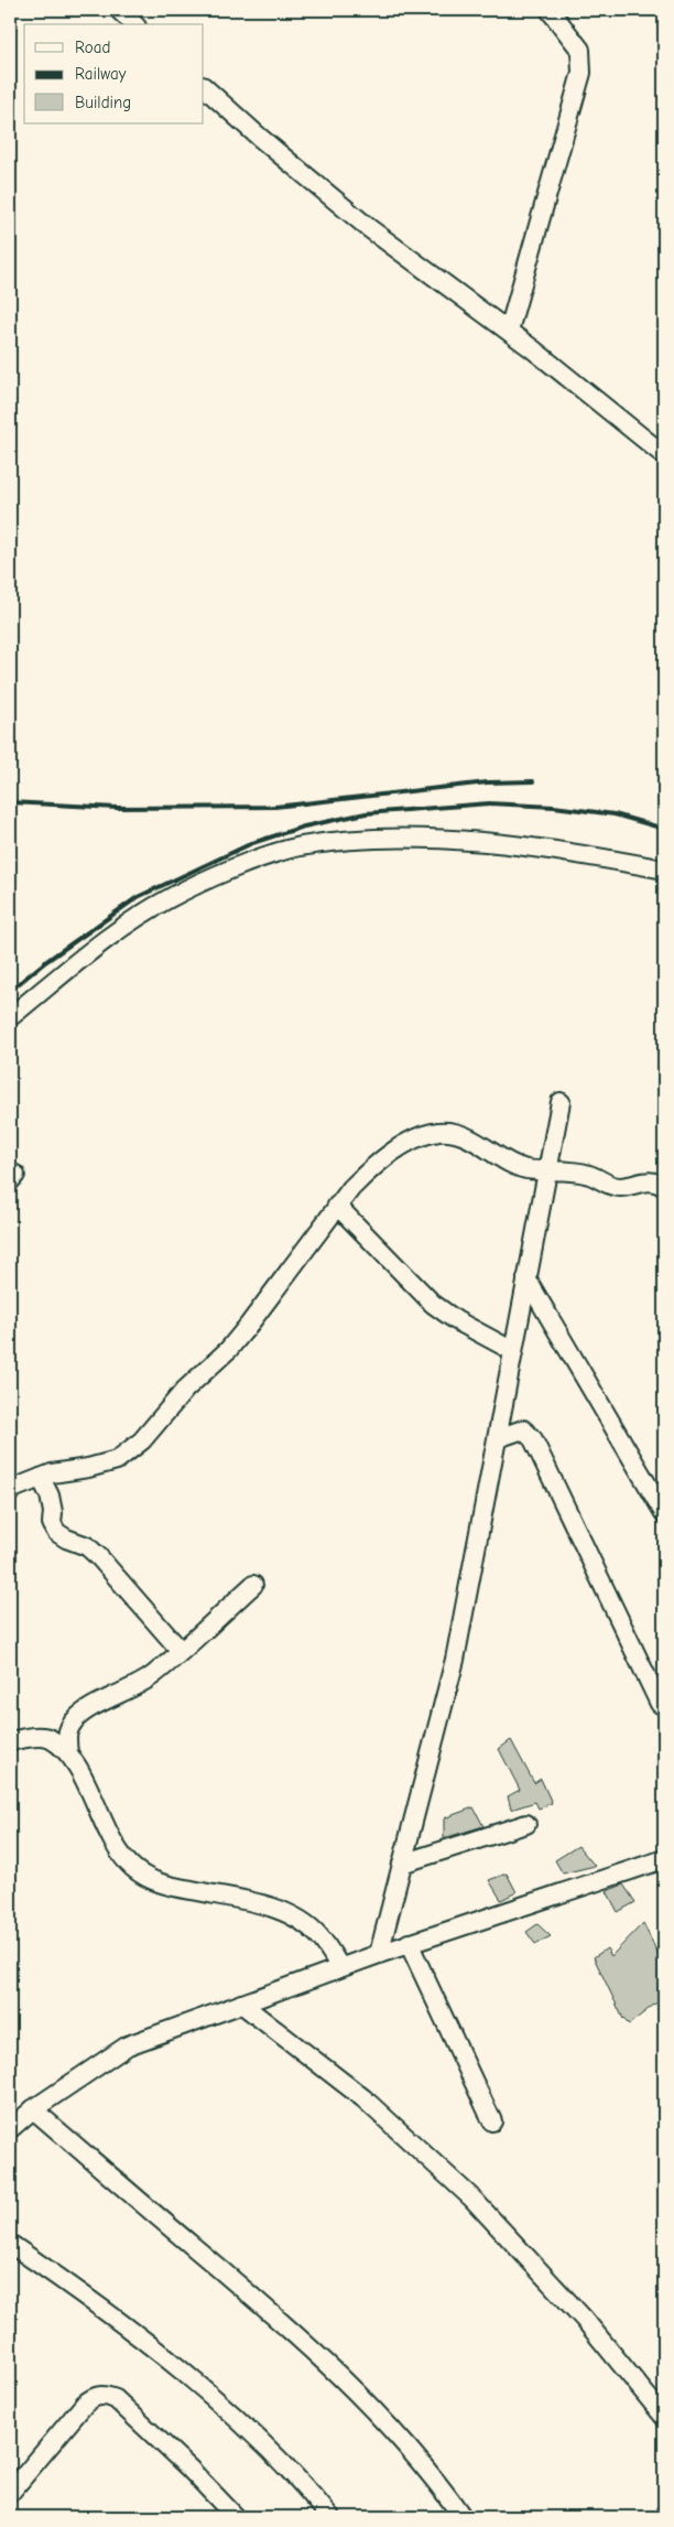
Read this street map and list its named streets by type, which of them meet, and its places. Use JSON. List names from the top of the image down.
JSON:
{
  "legend": ["Road", "Railway", "Building"]
}
